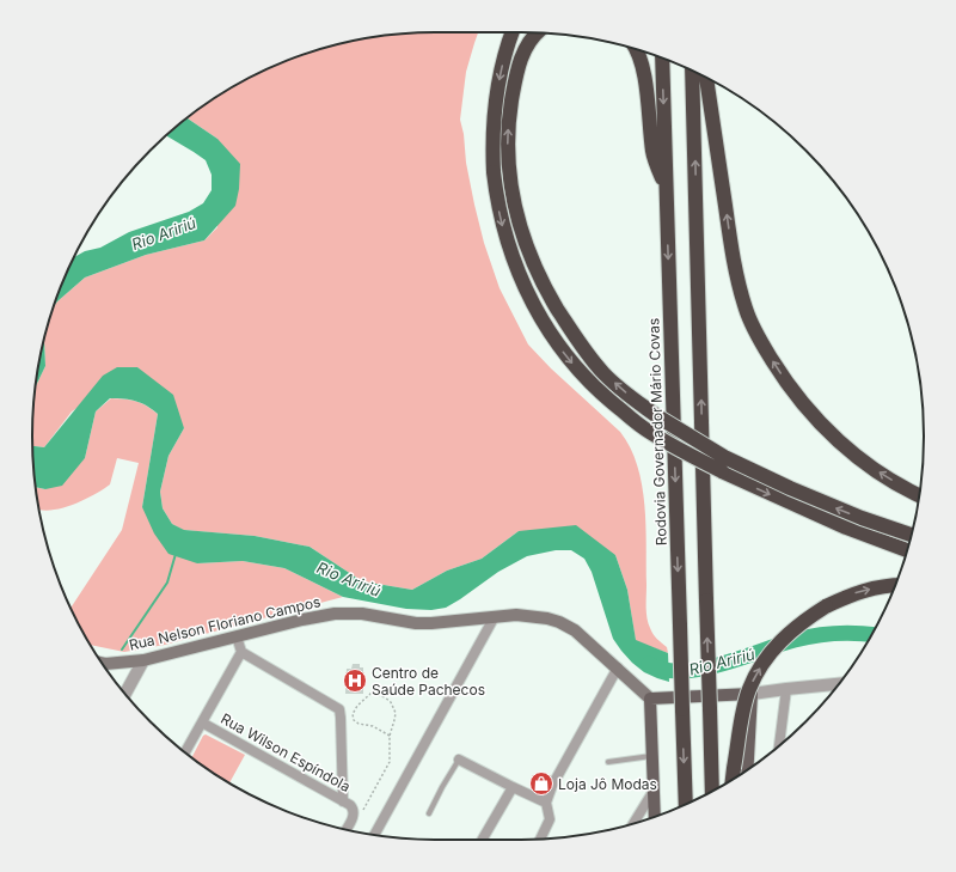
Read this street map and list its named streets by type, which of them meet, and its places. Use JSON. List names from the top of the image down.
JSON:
{
  "streets": {
    "highway": ["Rodovia Governador Mário Covas"],
    "main road": ["Rua Nelson Floriano Campos"],
    "street": ["Rua Wilson Espíndola"]
  },
  "water": ["Rio Aririú"],
  "places": {
    "hospital": ["Centro de Saúde Pachecos"],
    "shop": ["Loja Jô Modas"]
  }
}
